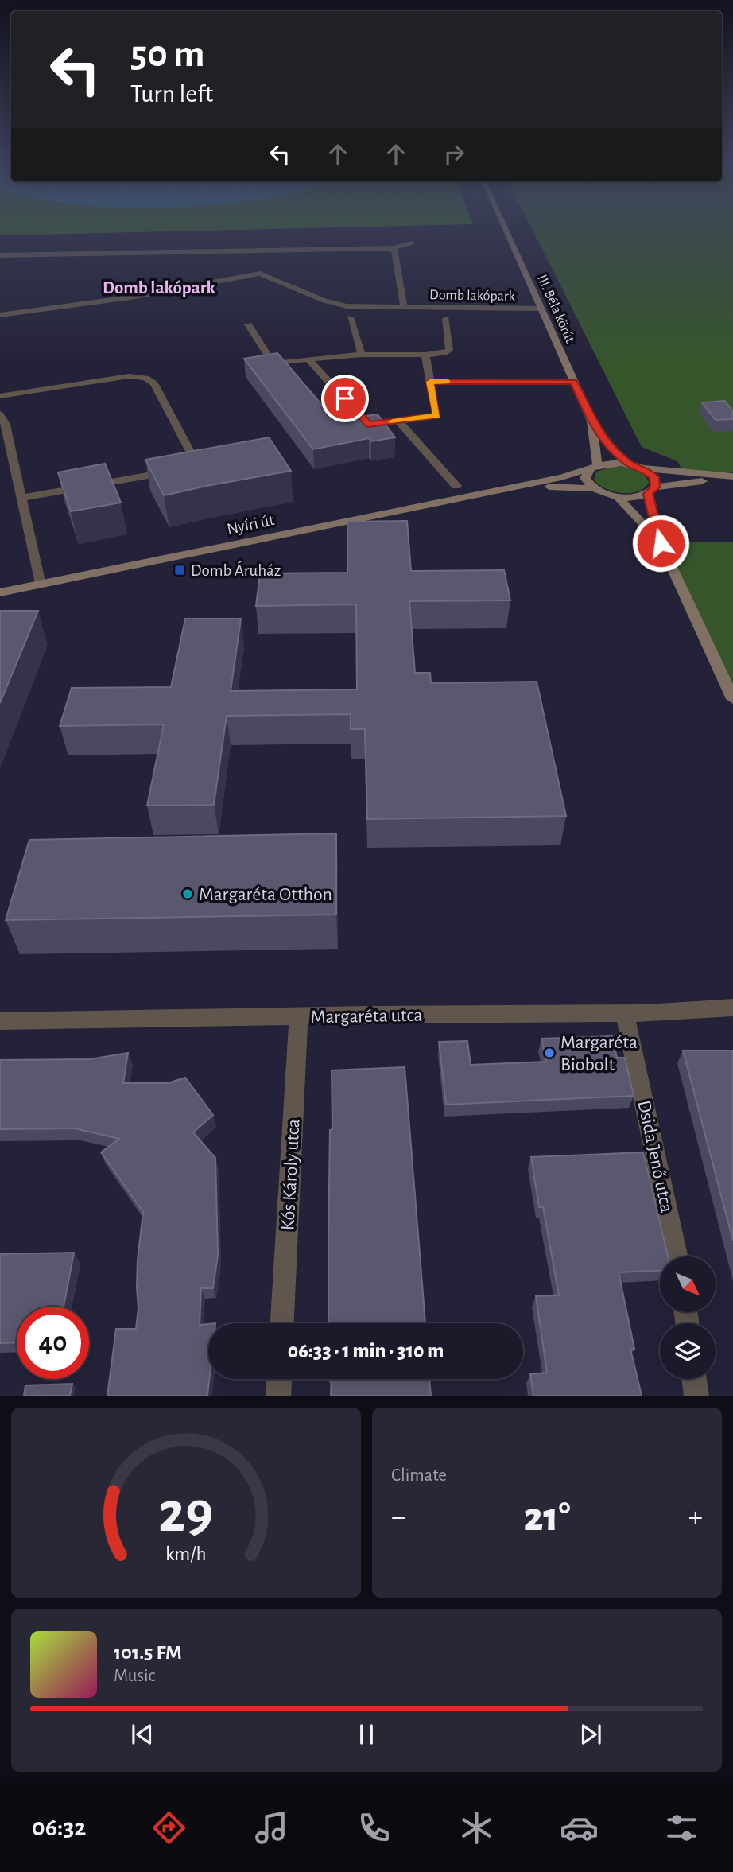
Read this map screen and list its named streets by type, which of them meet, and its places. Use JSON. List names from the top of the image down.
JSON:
{
  "streets": {
    "street": [
      "Domb lakópark",
      "III. Béla körút",
      "Nyíri út",
      "Margaréta utca",
      "Dsida Jenő utca",
      "Kós Károly utca"
    ]
  },
  "crossings": [
    ["Domb lakópark", "III. Béla körút"],
    ["III. Béla körút", "Nyíri út"],
    ["Margaréta utca", "Dsida Jenő utca"],
    ["Margaréta utca", "Kós Károly utca"]
  ],
  "districts": ["Domb lakópark"],
  "places": {
    "transit": ["Domb Áruház"],
    "other": ["Margaréta Otthon", "Margaréta Biobolt"]
  },
  "north": "bottom right",
  "page": {
    "turn": ["50 m", "Turn left"],
    "limit": "40",
    "trip": "06:33 · 1 min · 310 m",
    "tile": "Climate",
    "heat": ["−", "21°", "+"],
    "song": ["101.5 FM", "Music"],
    "tabs": "06:32",
    "gauge": ["29", "km/h"]
  }
}
